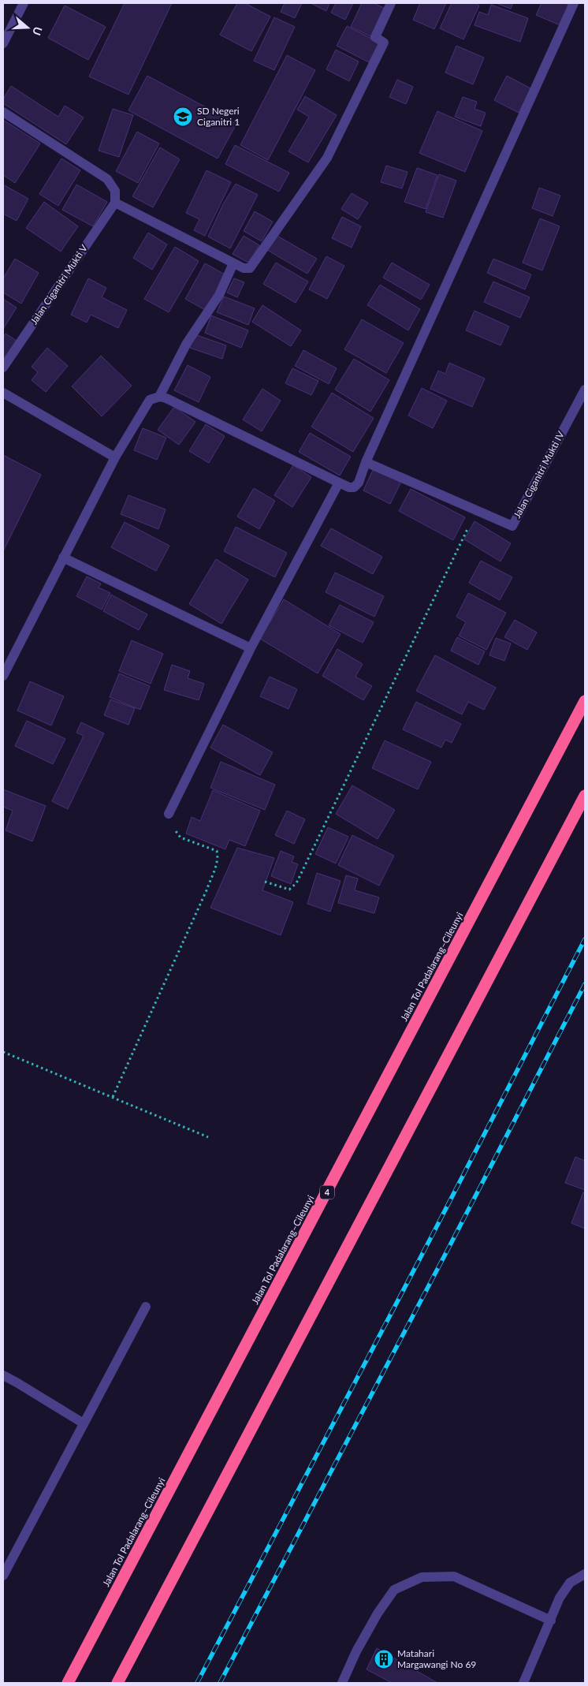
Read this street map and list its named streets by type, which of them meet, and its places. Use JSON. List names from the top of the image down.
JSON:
{
  "streets": {
    "highway": ["Jalan Tol Padalarang–Cileunyi", "4"],
    "street": ["Jalan Ciganitri Mukti V", "Jalan Ciganitri Mukti IV"]
  },
  "places": {
    "school or university": ["SD Negeri Ciganitri 1"],
    "building": ["Matahari Margawangi No 69"]
  },
  "north": "right"
}
